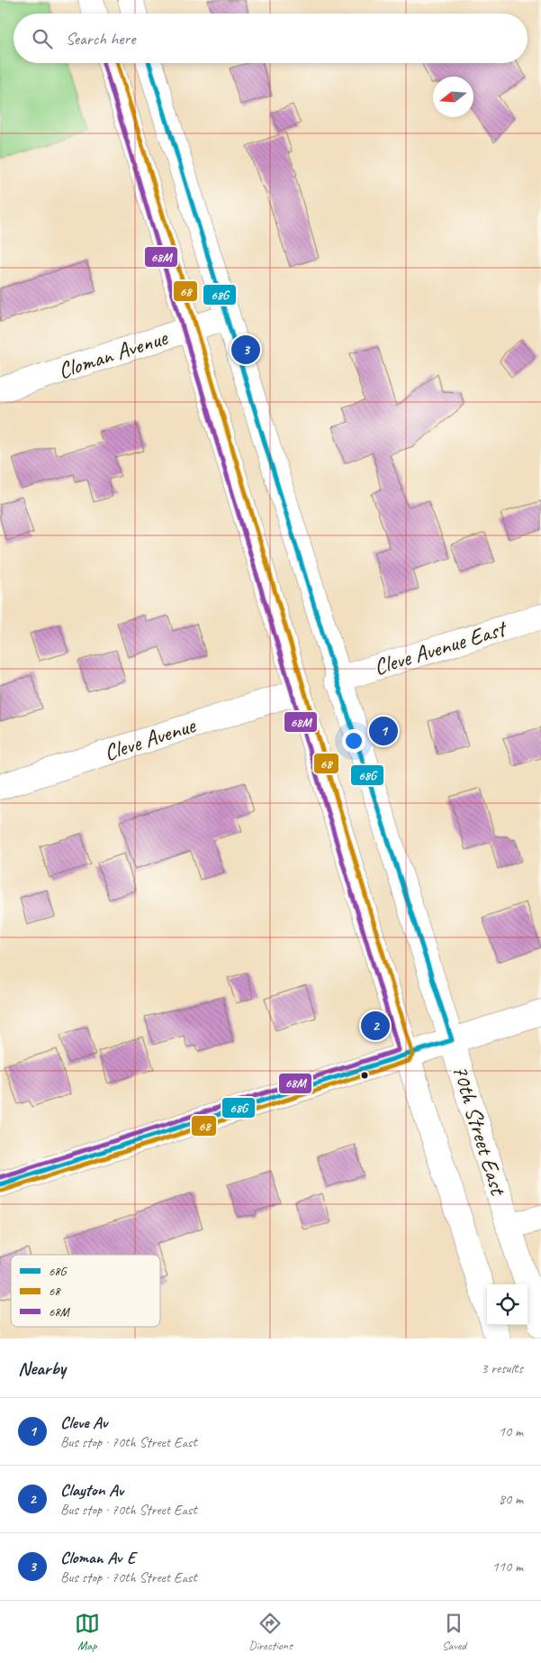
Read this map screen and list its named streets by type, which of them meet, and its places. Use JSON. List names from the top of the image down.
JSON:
{
  "streets": {
    "main road": [
      "Cloman Avenue",
      "Cleve Avenue East",
      "Cleve Avenue",
      "70th Street East"
    ]
  },
  "crossings": [
    ["Cloman Avenue", "70th Street East"],
    ["Cleve Avenue East", "70th Street East"],
    ["Cleve Avenue", "70th Street East"]
  ],
  "lines": ["transit line 68G", "transit line 68", "transit line 68M"],
  "legend": ["68G", "68", "68M"],
  "north": "left",
  "page": {
    "search": "Search here",
    "pins": ["3", "1", "2"],
    "heading": ["Nearby", "3 results"],
    "list": [
      {
        "mark": "1",
        "name": "Cleve Av",
        "note": "Bus stop · 70th Street East",
        "value": "10 m"
      },
      {
        "mark": "2",
        "name": "Clayton Av",
        "note": "Bus stop · 70th Street East",
        "value": "80 m"
      },
      {
        "mark": "3",
        "name": "Cloman Av E",
        "note": "Bus stop · 70th Street East",
        "value": "110 m"
      }
    ],
    "nav": ["Map", "Directions", "Saved"]
  }
}
